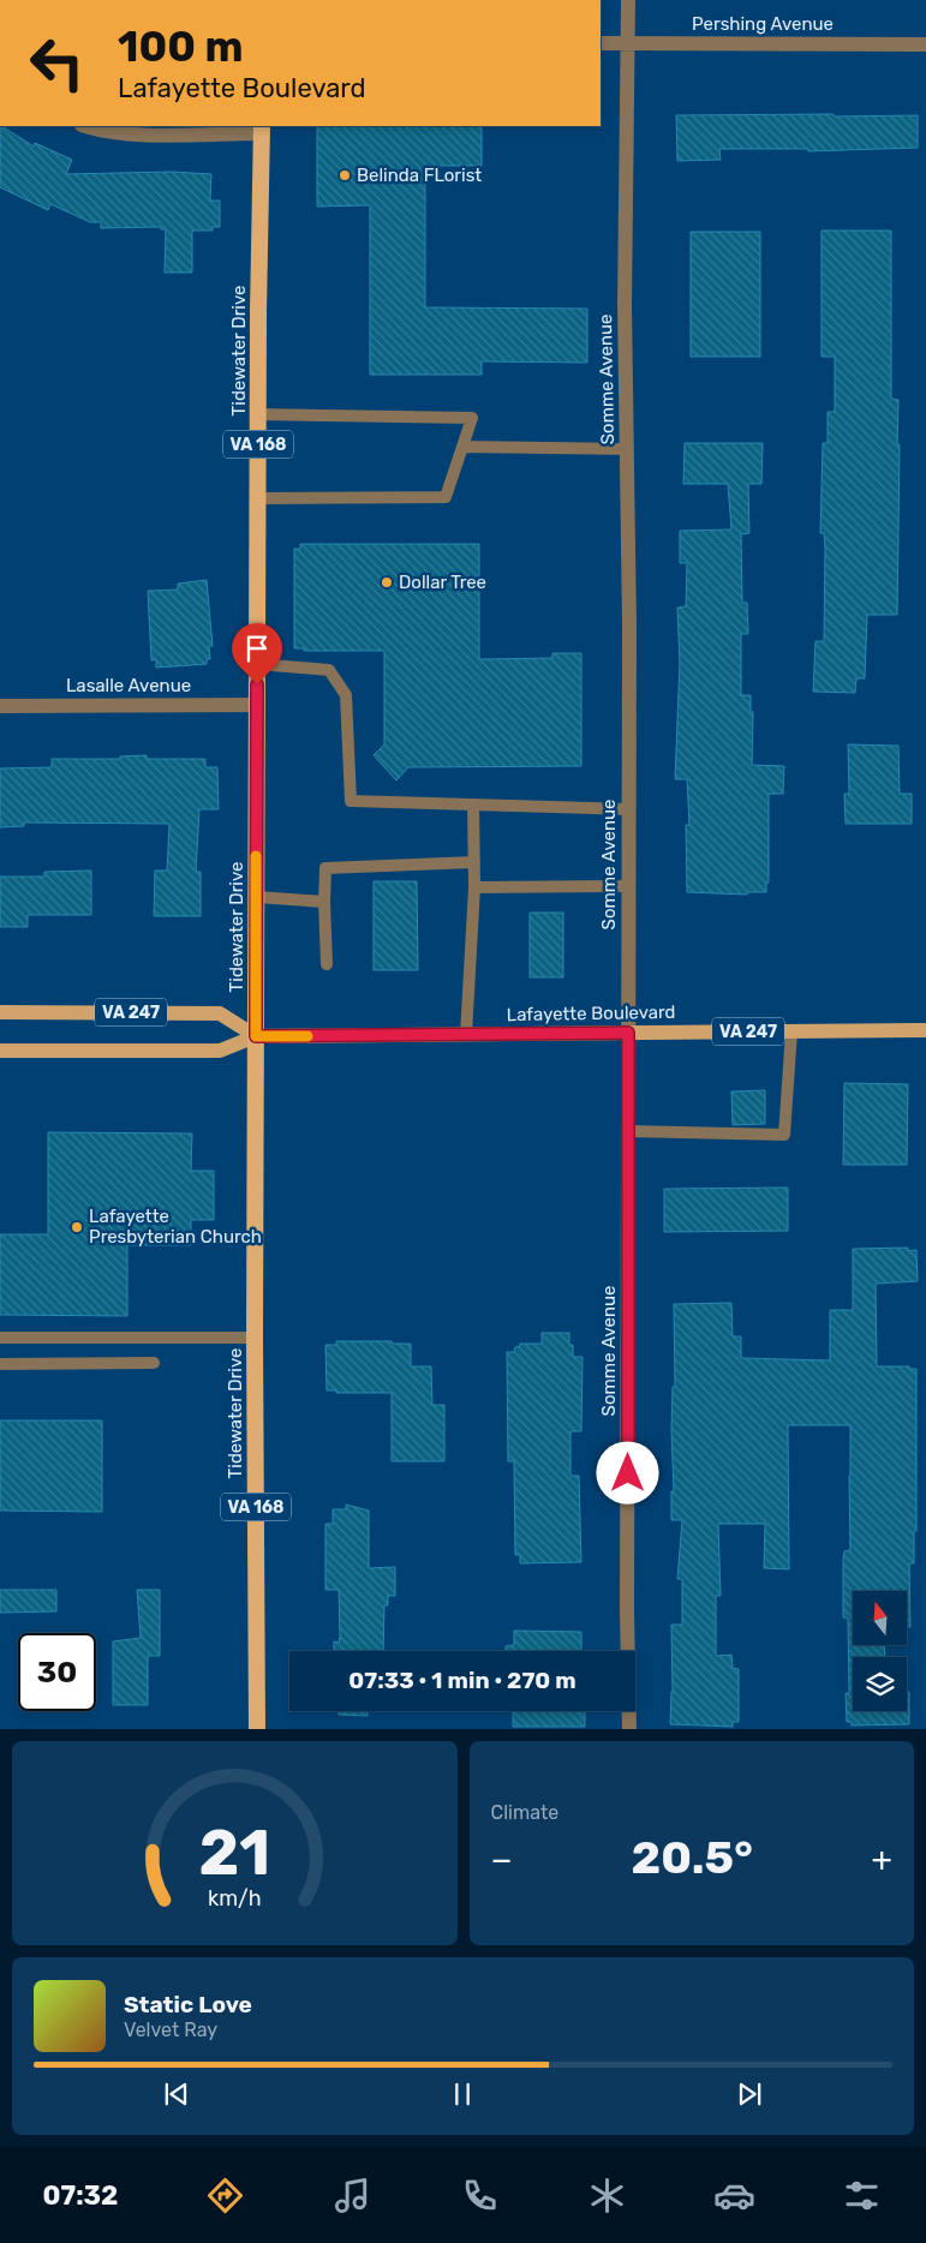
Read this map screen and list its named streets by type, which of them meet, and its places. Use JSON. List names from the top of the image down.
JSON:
{
  "streets": {
    "highway": ["Tidewater Drive", "VA 168"],
    "main road": ["VA 247", "Lafayette Boulevard"],
    "street": ["Pershing Avenue", "Somme Avenue", "Lasalle Avenue"]
  },
  "crossings": [
    ["Pershing Avenue", "Somme Avenue"],
    ["Tidewater Drive", "Lasalle Avenue"],
    ["Tidewater Drive", "VA 247"],
    ["Tidewater Drive", "Lafayette Boulevard"],
    ["Somme Avenue", "Lafayette Boulevard"],
    ["VA 247", "Lafayette Boulevard"]
  ],
  "places": ["Belinda FLorist", "Dollar Tree", "Lafayette Presbyterian Church"],
  "north": "top",
  "page": {
    "turn": ["100 m", "Lafayette Boulevard"],
    "limit": "30",
    "trip": "07:33 · 1 min · 270 m",
    "tile": "Climate",
    "heat": ["−", "20.5°", "+"],
    "song": ["Static Love", "Velvet Ray"],
    "tabs": "07:32",
    "gauge": ["21", "km/h"]
  }
}
